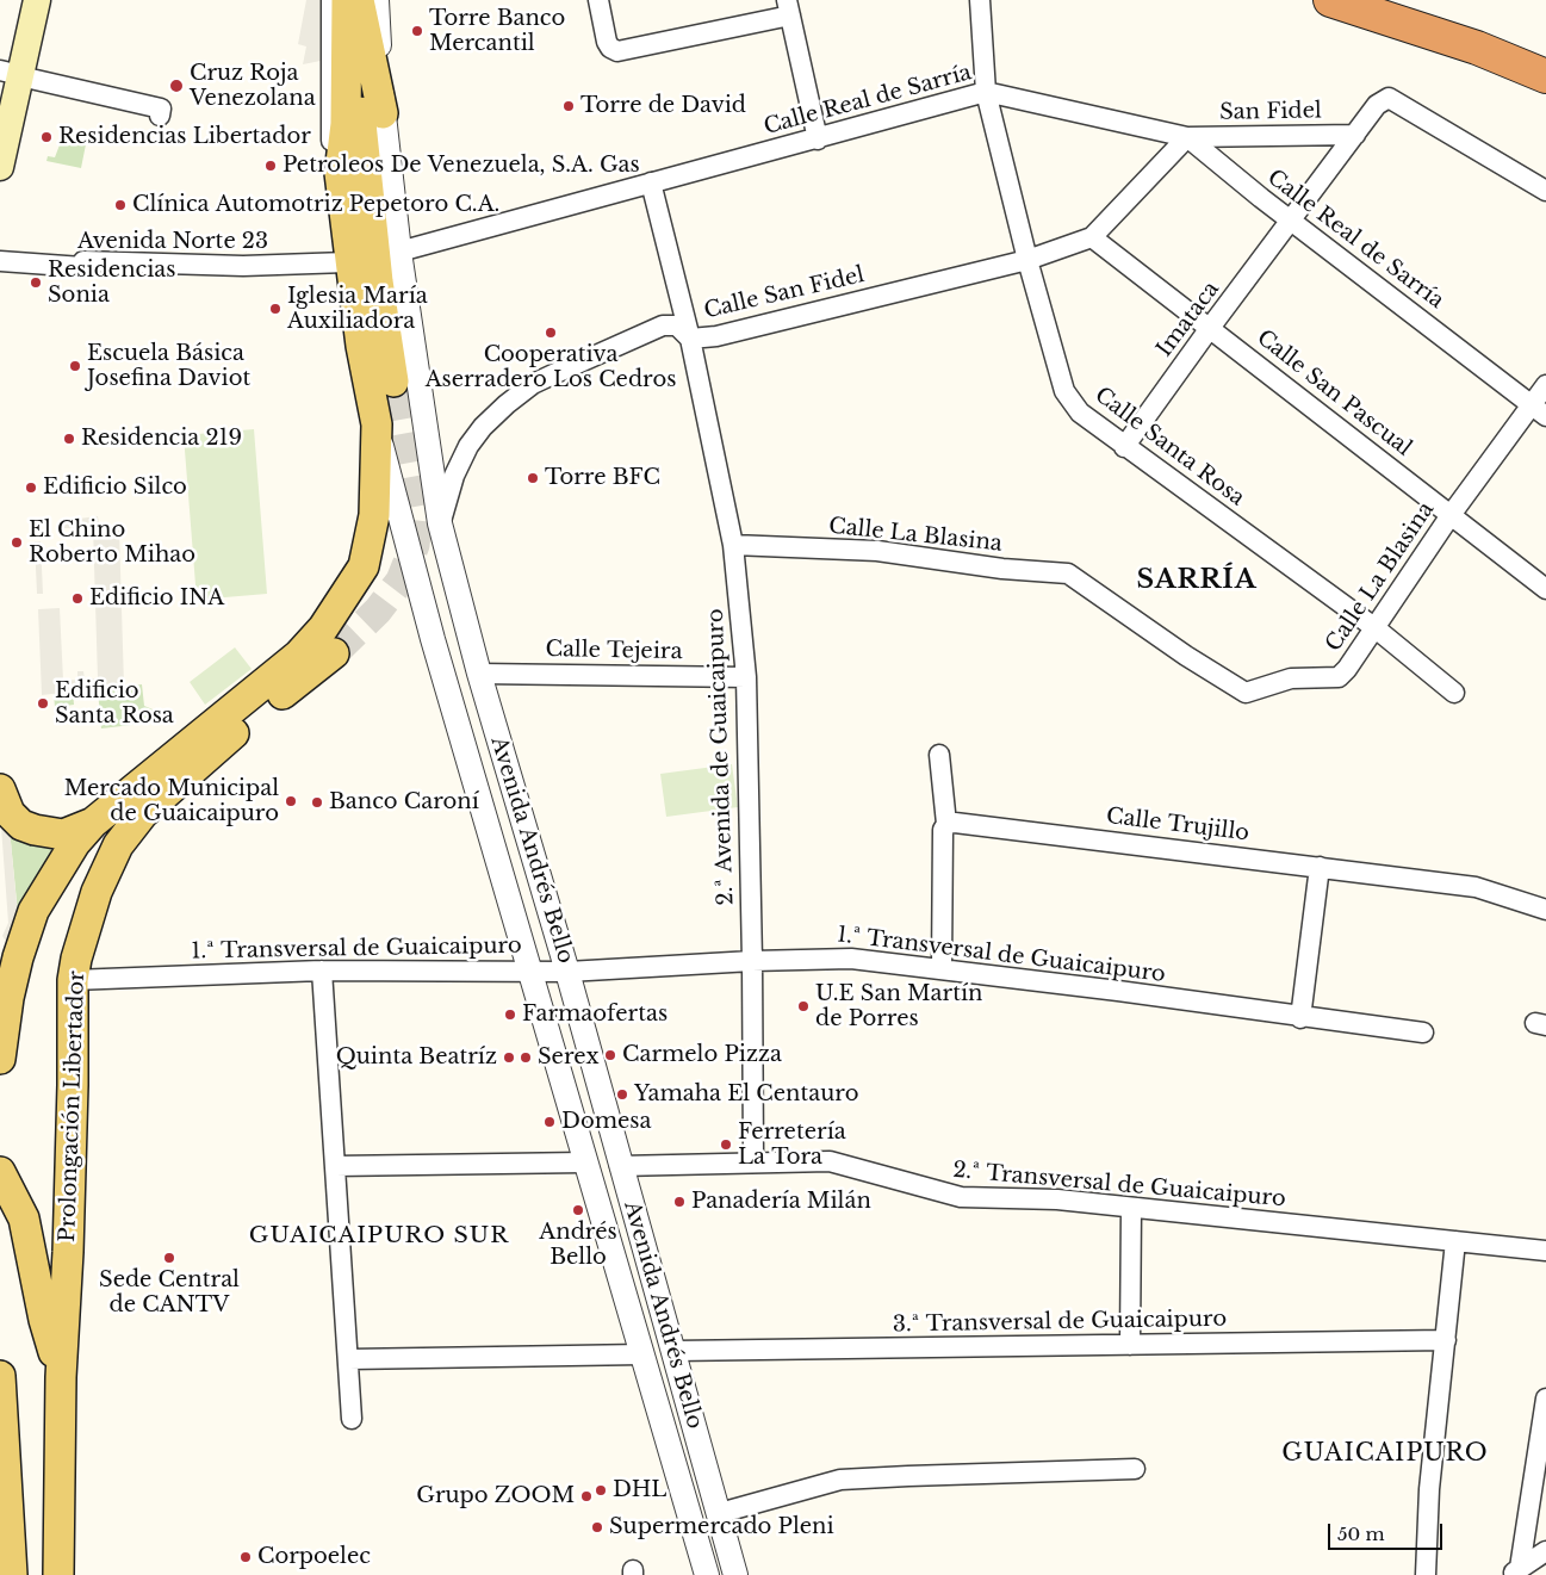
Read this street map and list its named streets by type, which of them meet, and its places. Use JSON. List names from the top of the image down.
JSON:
{
  "streets": {
    "main road": ["Avenida Andrés Bello", "Prolongación Libertador"],
    "street": [
      "Calle Real de Sarría",
      "San Fidel",
      "Avenida Norte 23",
      "Calle San Fidel",
      "Imataca",
      "Calle San Pascual",
      "Calle Santa Rosa",
      "Calle La Blasina",
      "Calle Tejeira",
      "2.ª Avenida de Guaicaipuro",
      "Calle Trujillo",
      "1.ª Transversal de Guaicaipuro",
      "2.ª Transversal de Guaicaipuro",
      "3.ª Transversal de Guaicaipuro"
    ]
  },
  "crossings": [
    ["Calle Real de Sarría", "San Fidel"],
    ["Calle Real de Sarría", "Calle San Fidel"],
    ["Calle Real de Sarría", "Imataca"],
    ["Calle Real de Sarría", "Calle Santa Rosa"],
    ["Calle Real de Sarría", "Calle La Blasina"],
    ["Calle Real de Sarría", "2.ª Avenida de Guaicaipuro"],
    ["Calle Real de Sarría", "Avenida Andrés Bello"],
    ["San Fidel", "Calle San Fidel"],
    ["San Fidel", "Imataca"],
    ["Calle San Fidel", "Calle San Pascual"],
    ["Calle San Fidel", "Calle Santa Rosa"],
    ["Calle San Fidel", "2.ª Avenida de Guaicaipuro"],
    ["Calle San Fidel", "Avenida Andrés Bello"],
    ["Imataca", "Calle San Pascual"],
    ["Imataca", "Calle Santa Rosa"],
    ["Calle San Pascual", "Calle La Blasina"],
    ["Calle Santa Rosa", "Calle La Blasina"],
    ["Calle La Blasina", "2.ª Avenida de Guaicaipuro"],
    ["Calle Tejeira", "2.ª Avenida de Guaicaipuro"],
    ["Calle Tejeira", "Avenida Andrés Bello"],
    ["2.ª Avenida de Guaicaipuro", "1.ª Transversal de Guaicaipuro"],
    ["2.ª Avenida de Guaicaipuro", "2.ª Transversal de Guaicaipuro"],
    ["Avenida Andrés Bello", "1.ª Transversal de Guaicaipuro"],
    ["Avenida Andrés Bello", "2.ª Transversal de Guaicaipuro"],
    ["Avenida Andrés Bello", "3.ª Transversal de Guaicaipuro"],
    ["1.ª Transversal de Guaicaipuro", "Prolongación Libertador"]
  ],
  "districts": ["SARRÍA", "GUAICAIPURO SUR", "GUAICAIPURO"],
  "places": [
    "Torre Banco Mercantil",
    "Cruz Roja Venezolana",
    "Torre de David",
    "Residencias Libertador",
    "Petroleos De Venezuela, S.A. Gas",
    "Clínica Automotriz Pepetoro C.A.",
    "Residencias Sonia",
    "Iglesia María Auxiliadora",
    "Cooperativa Aserradero Los Cedros",
    "Escuela Básica Josefina Daviot",
    "Residencia 219",
    "Torre BFC",
    "Edificio Silco",
    "El Chino Roberto Mihao",
    "Edificio INA",
    "Edificio Santa Rosa",
    "Mercado Municipal de Guaicaipuro",
    "Banco Caroní",
    "U.E San Martín de Porres",
    "Farmaofertas",
    "Carmelo Pizza",
    "Quinta Beatríz",
    "Serex",
    "Yamaha El Centauro",
    "Domesa",
    "Ferretería La Tora",
    "Panadería Milán",
    "Andrés Bello",
    "Sede Central de CANTV",
    "DHL",
    "Grupo ZOOM",
    "Supermercado Pleni",
    "Corpoelec"
  ],
  "scale_bar": "50 m"
}
